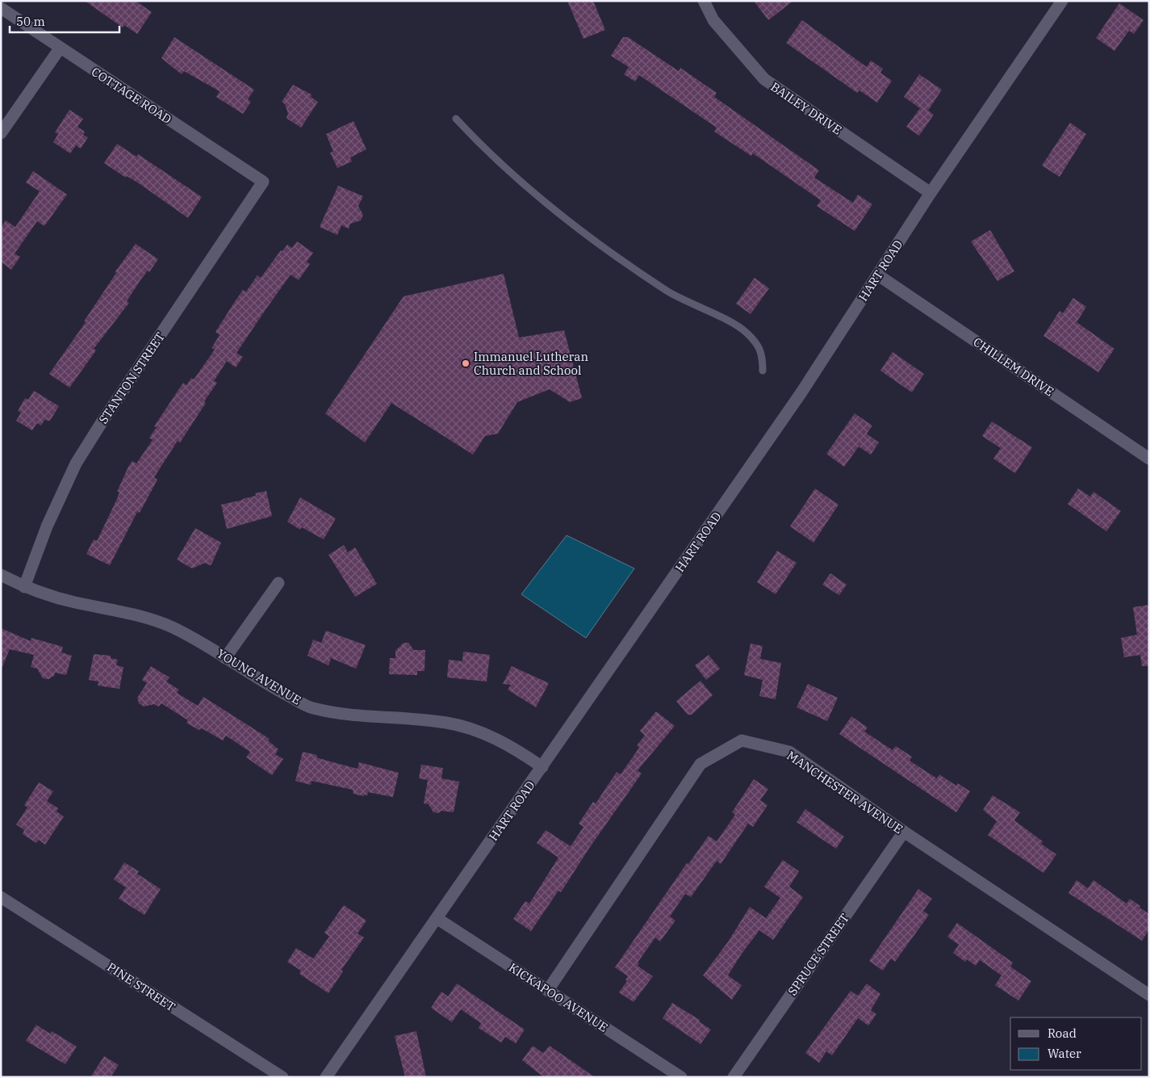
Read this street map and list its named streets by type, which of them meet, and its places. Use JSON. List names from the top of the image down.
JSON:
{
  "streets": {
    "street": [
      "COTTAGE ROAD",
      "BAILEY DRIVE",
      "HART ROAD",
      "CHILLEM DRIVE",
      "STANTON STREET",
      "YOUNG AVENUE",
      "MANCHESTER AVENUE",
      "SPRUCE STREET",
      "PINE STREET",
      "KICKAPOO AVENUE"
    ]
  },
  "crossings": [
    ["COTTAGE ROAD", "STANTON STREET"],
    ["BAILEY DRIVE", "HART ROAD"],
    ["HART ROAD", "CHILLEM DRIVE"],
    ["HART ROAD", "YOUNG AVENUE"],
    ["HART ROAD", "KICKAPOO AVENUE"],
    ["STANTON STREET", "YOUNG AVENUE"],
    ["MANCHESTER AVENUE", "SPRUCE STREET"],
    ["MANCHESTER AVENUE", "KICKAPOO AVENUE"]
  ],
  "places": ["Immanuel Lutheran Church and School"],
  "legend": ["Road", "Water"],
  "scale_bar": "50 m"
}
